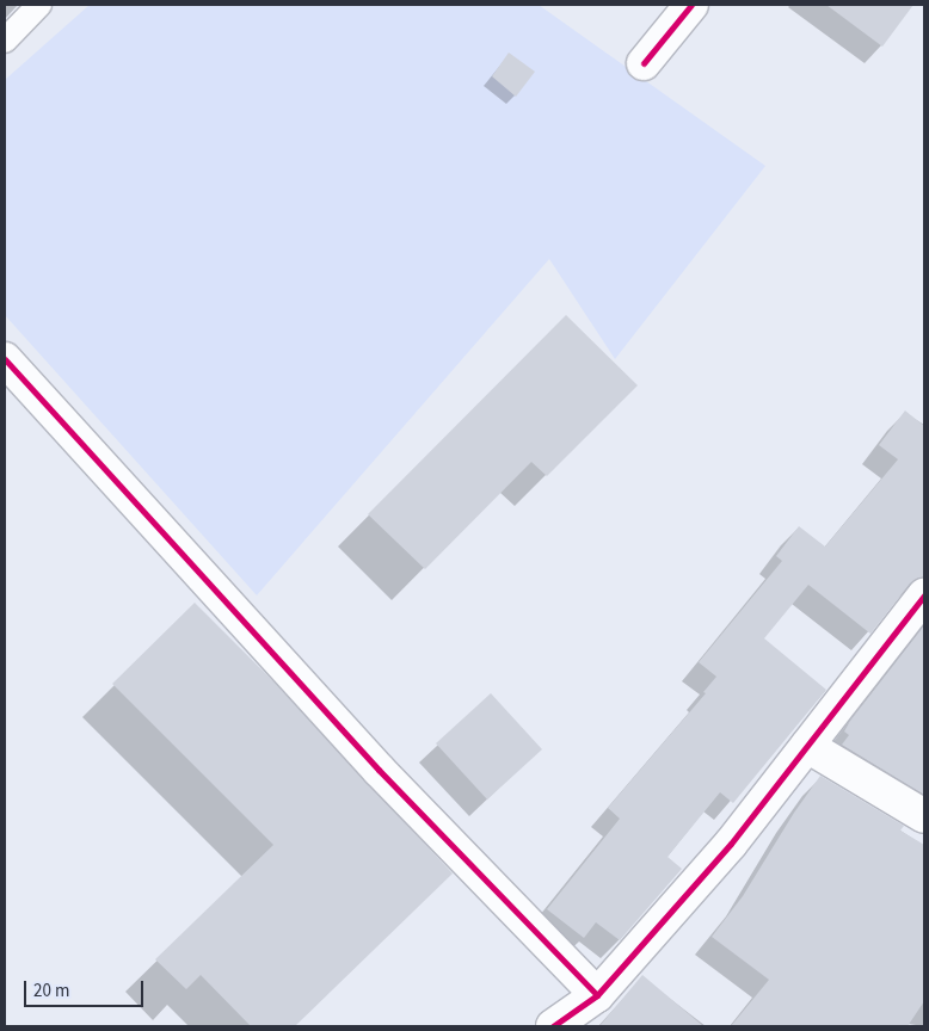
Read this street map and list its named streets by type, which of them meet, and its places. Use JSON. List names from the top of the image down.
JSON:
{
  "scale_bar": "20 m"
}
